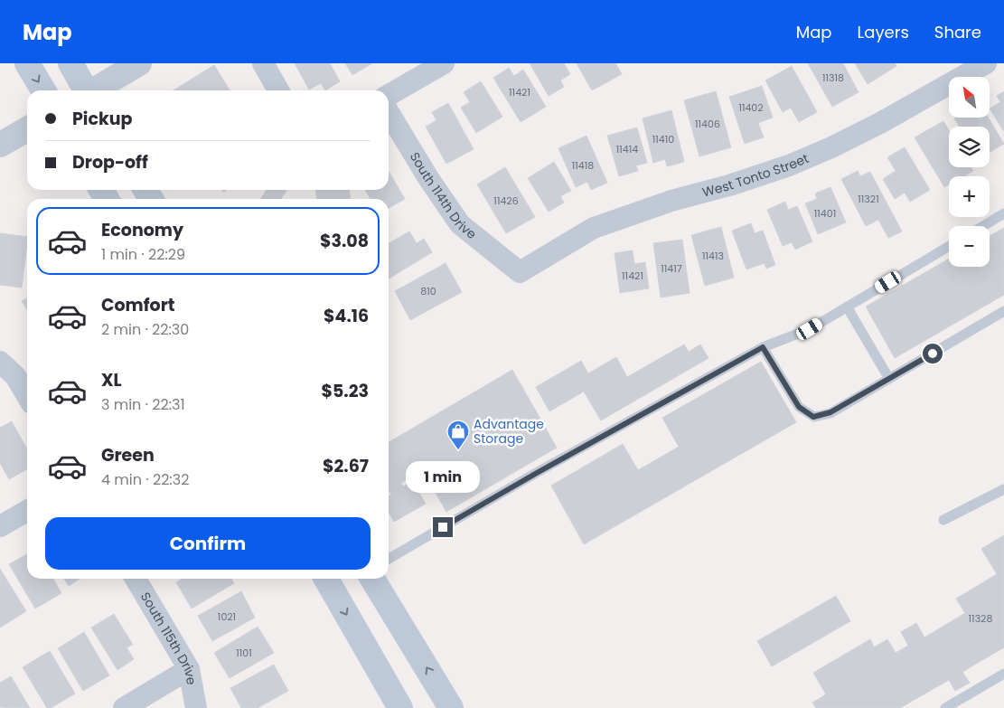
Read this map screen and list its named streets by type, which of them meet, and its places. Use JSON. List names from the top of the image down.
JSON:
{
  "streets": {
    "street": ["West Tonto Street", "South 114th Drive", "South 115th Drive"]
  },
  "crossings": [
    ["West Tonto Street", "South 114th Drive"]
  ],
  "places": {
    "shop": ["Advantage Storage"]
  },
  "house_numbers": [
    "11318",
    "11421",
    "11402",
    "11406",
    "11410",
    "11414",
    "11418",
    "11321",
    "11426",
    "11401",
    "11413",
    "11417",
    "11421",
    "810",
    "1021",
    "11328",
    "1101"
  ],
  "north": "top left",
  "page": {
    "header": "Map",
    "nav": ["Map", "Layers", "Share"],
    "map_buttons": ["+", "−"],
    "banner": ["Pickup", "Drop-off"],
    "list": [
      {
        "name": "Economy",
        "note": "1 min · 22:29",
        "value": "$3.08"
      },
      {
        "name": "Comfort",
        "note": "2 min · 22:30",
        "value": "$4.16"
      },
      {
        "name": "XL",
        "note": "3 min · 22:31",
        "value": "$5.23"
      },
      {
        "name": "Green",
        "note": "4 min · 22:32",
        "value": "$2.67"
      }
    ],
    "bubble": "1 min",
    "buttons": "Confirm"
  }
}
